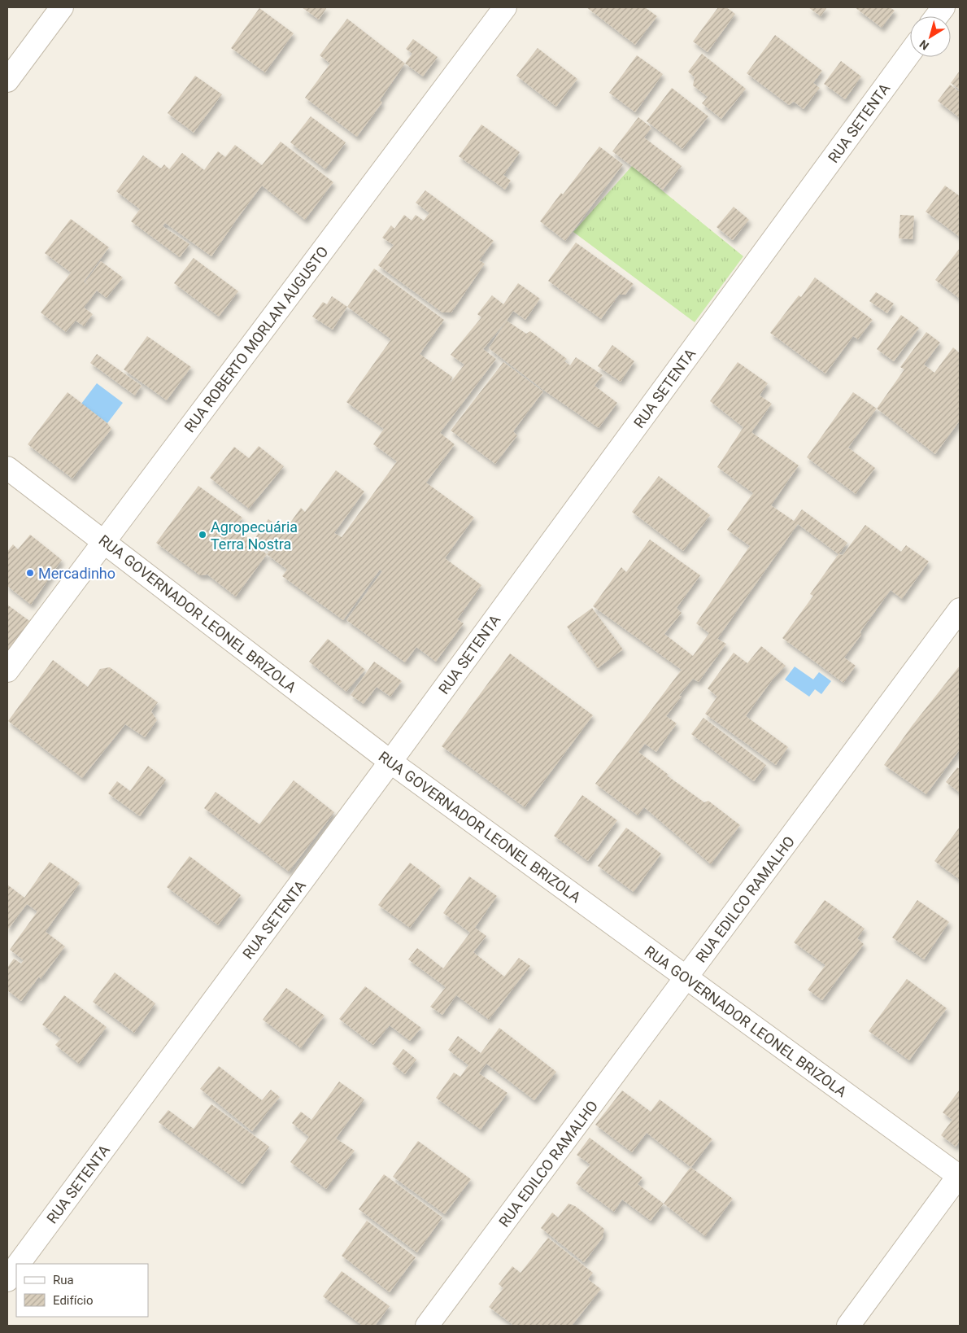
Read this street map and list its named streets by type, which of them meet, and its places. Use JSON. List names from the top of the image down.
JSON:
{
  "streets": {
    "street": [
      "RUA SETENTA",
      "RUA ROBERTO MORLAN AUGUSTO",
      "RUA GOVERNADOR LEONEL BRIZOLA",
      "RUA EDILCO RAMALHO"
    ]
  },
  "crossings": [
    ["RUA SETENTA", "RUA GOVERNADOR LEONEL BRIZOLA"],
    ["RUA ROBERTO MORLAN AUGUSTO", "RUA GOVERNADOR LEONEL BRIZOLA"],
    ["RUA GOVERNADOR LEONEL BRIZOLA", "RUA EDILCO RAMALHO"]
  ],
  "places": ["Agropecuária Terra Nostra", "Mercadinho"],
  "legend": ["Rua", "Edifício"],
  "north": "bottom left"
}
